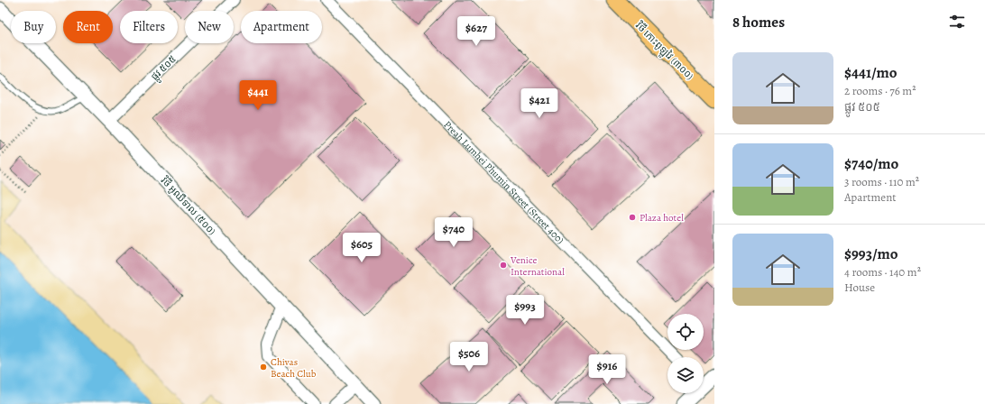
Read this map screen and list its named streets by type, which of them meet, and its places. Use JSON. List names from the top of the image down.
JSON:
{
  "streets": {
    "main road": ["វិថី កោះពូឡូវៃ (៣០០)"],
    "street": ["ផ្លូវ ៥០៥", "Preah Lumhei Phumin Street (Street 400)", "វិថី អូឈឺទាល (៥០០)"]
  },
  "crossings": [
    ["ផ្លូវ ៥០៥", "វិថី អូឈឺទាល (៥០០)"]
  ],
  "places": ["Plaza hotel", "Venice International", "Chivas Beach Club"],
  "page": {
    "heading": "8 homes",
    "chip": [
      "Buy",
      "Rent",
      "Filters",
      "New",
      "Apartment"
    ],
    "price": [
      "$627",
      "$441",
      "$421",
      "$740",
      "$605",
      "$993",
      "$506",
      "$916"
    ],
    "list": [
      {
        "name": "$441/mo",
        "note": "2 rooms · 76 m² · ផ្លូវ ៥០៥"
      },
      {
        "name": "$740/mo",
        "note": "3 rooms · 110 m² · Apartment"
      },
      {
        "name": "$993/mo",
        "note": "4 rooms · 140 m² · House"
      }
    ]
  }
}
